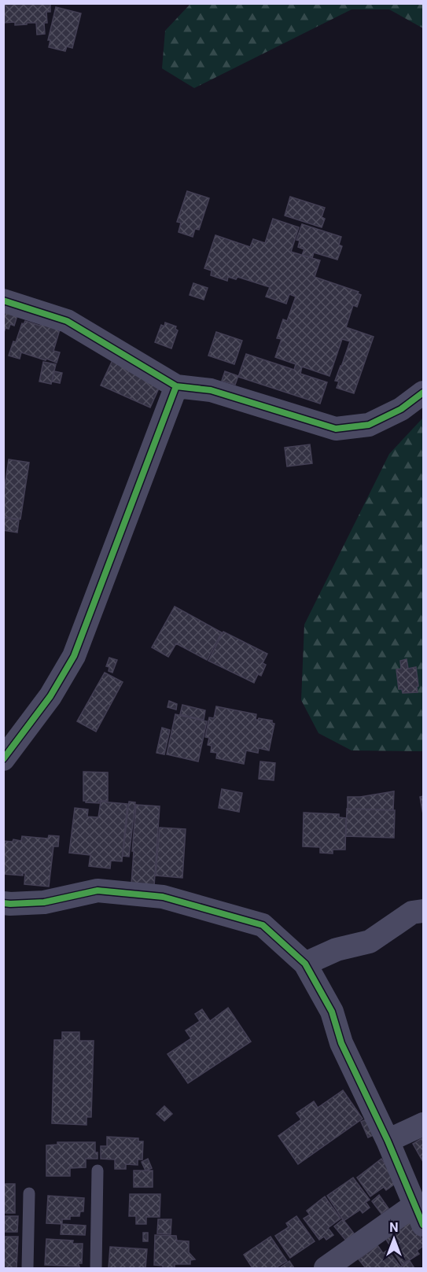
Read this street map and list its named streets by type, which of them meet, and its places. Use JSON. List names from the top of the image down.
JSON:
{
  "north": "top"
}
